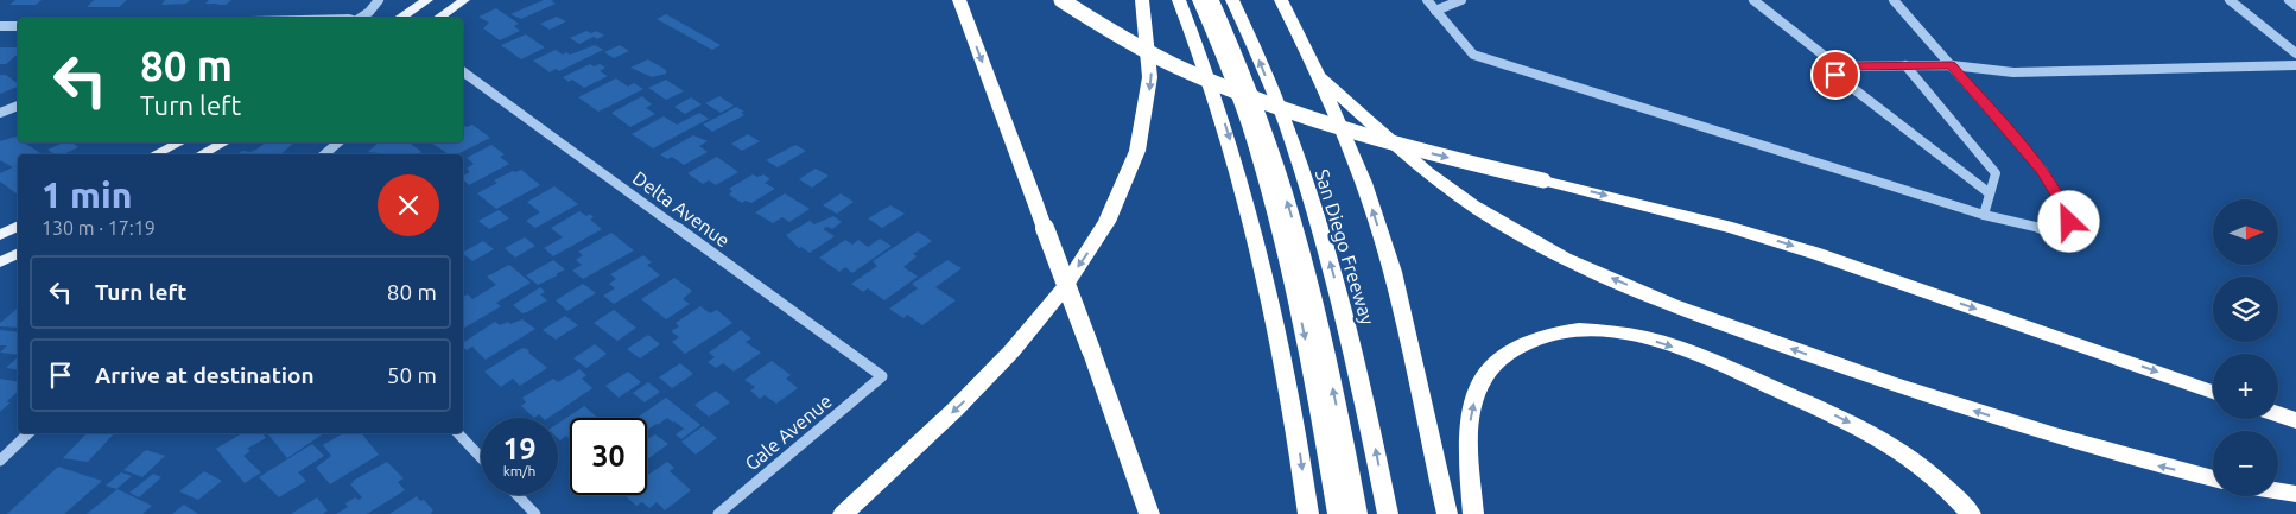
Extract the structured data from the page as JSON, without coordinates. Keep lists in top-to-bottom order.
{
  "streets": {
    "highway": ["San Diego Freeway"],
    "street": ["Delta Avenue", "Gale Avenue"]
  },
  "crossings": [
    ["Delta Avenue", "Gale Avenue"]
  ],
  "north": "right",
  "page": {
    "turn": ["80 m", "Turn left"],
    "heading": ["1 min", "130 m · 17:19"],
    "map_buttons": ["+", "−"],
    "list": [
      {
        "name": "Turn left",
        "value": "80 m"
      },
      {
        "name": "Arrive at destination",
        "value": "50 m"
      }
    ],
    "speed": "19 km/h",
    "limit": "30"
  }
}
